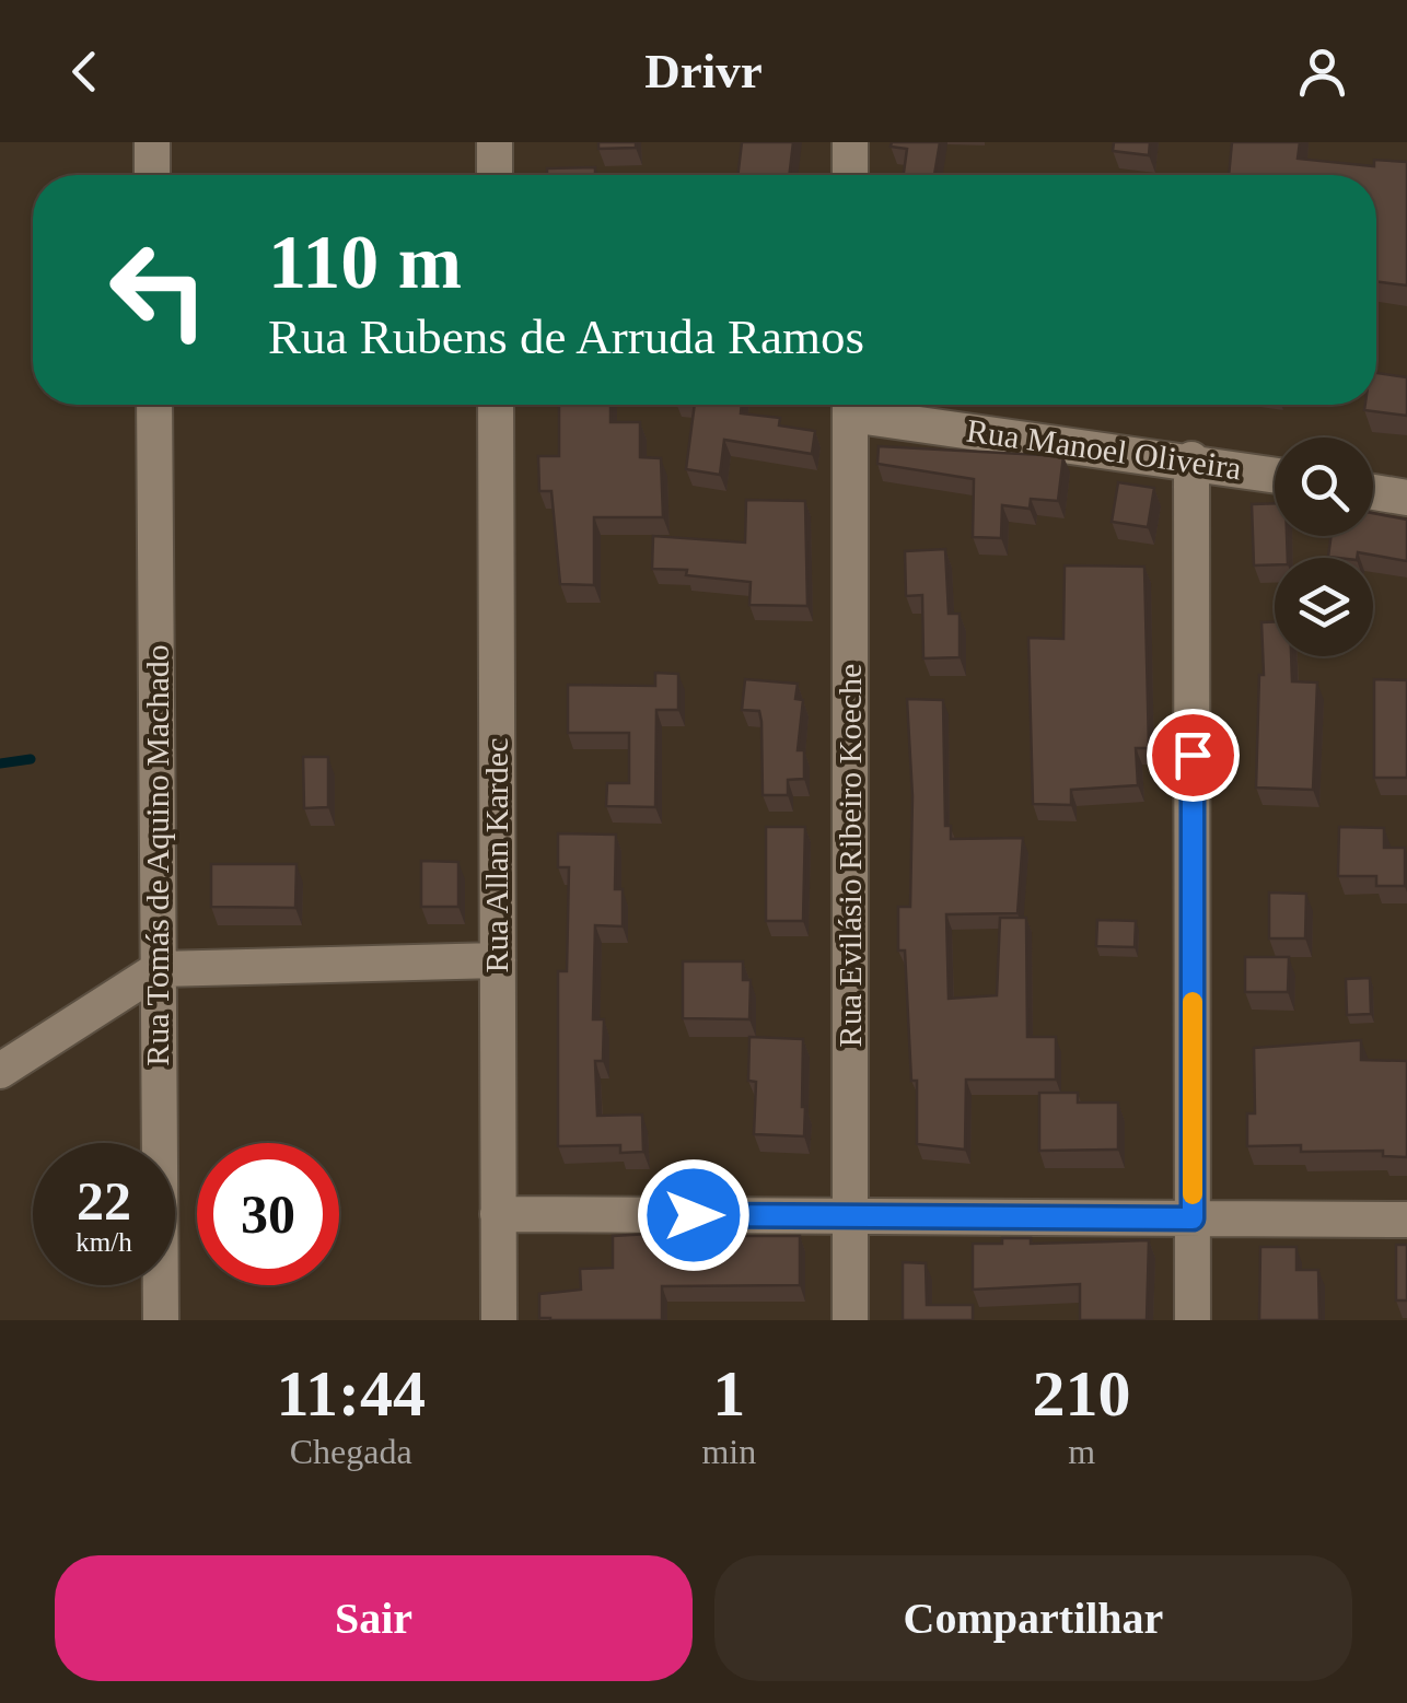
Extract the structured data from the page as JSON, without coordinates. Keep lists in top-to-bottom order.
{
  "streets": {
    "street": [
      "Rua Manoel Oliveira",
      "Rua Tomás de Aquino Machado",
      "Rua Allan Kardec",
      "Rua Evilásio Ribeiro Koeche"
    ]
  },
  "page": {
    "header": "Drivr",
    "turn": ["110 m", "Rua Rubens de Arruda Ramos"],
    "speed": "22 km/h",
    "limit": "30",
    "eta": [
      "11:44",
      "Chegada",
      "1",
      "min",
      "210",
      "m"
    ],
    "buttons": ["Sair", "Compartilhar"]
  }
}
